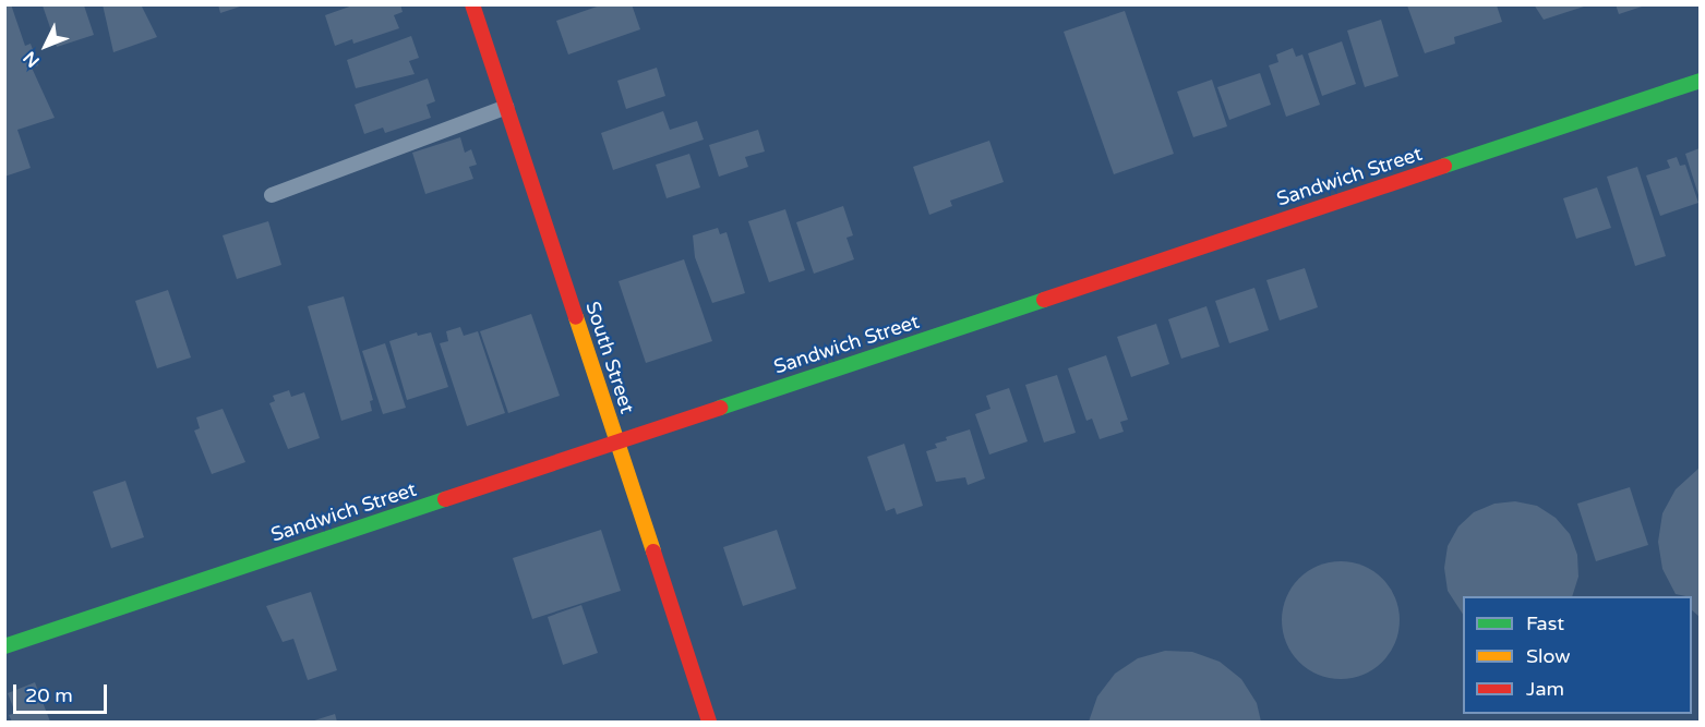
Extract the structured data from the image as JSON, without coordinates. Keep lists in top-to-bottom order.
{
  "streets": {
    "main road": ["Sandwich Street", "South Street"]
  },
  "crossings": [
    ["Sandwich Street", "South Street"]
  ],
  "legend": ["Fast", "Slow", "Jam"],
  "scale_bar": "20 m",
  "north": "bottom left"
}
